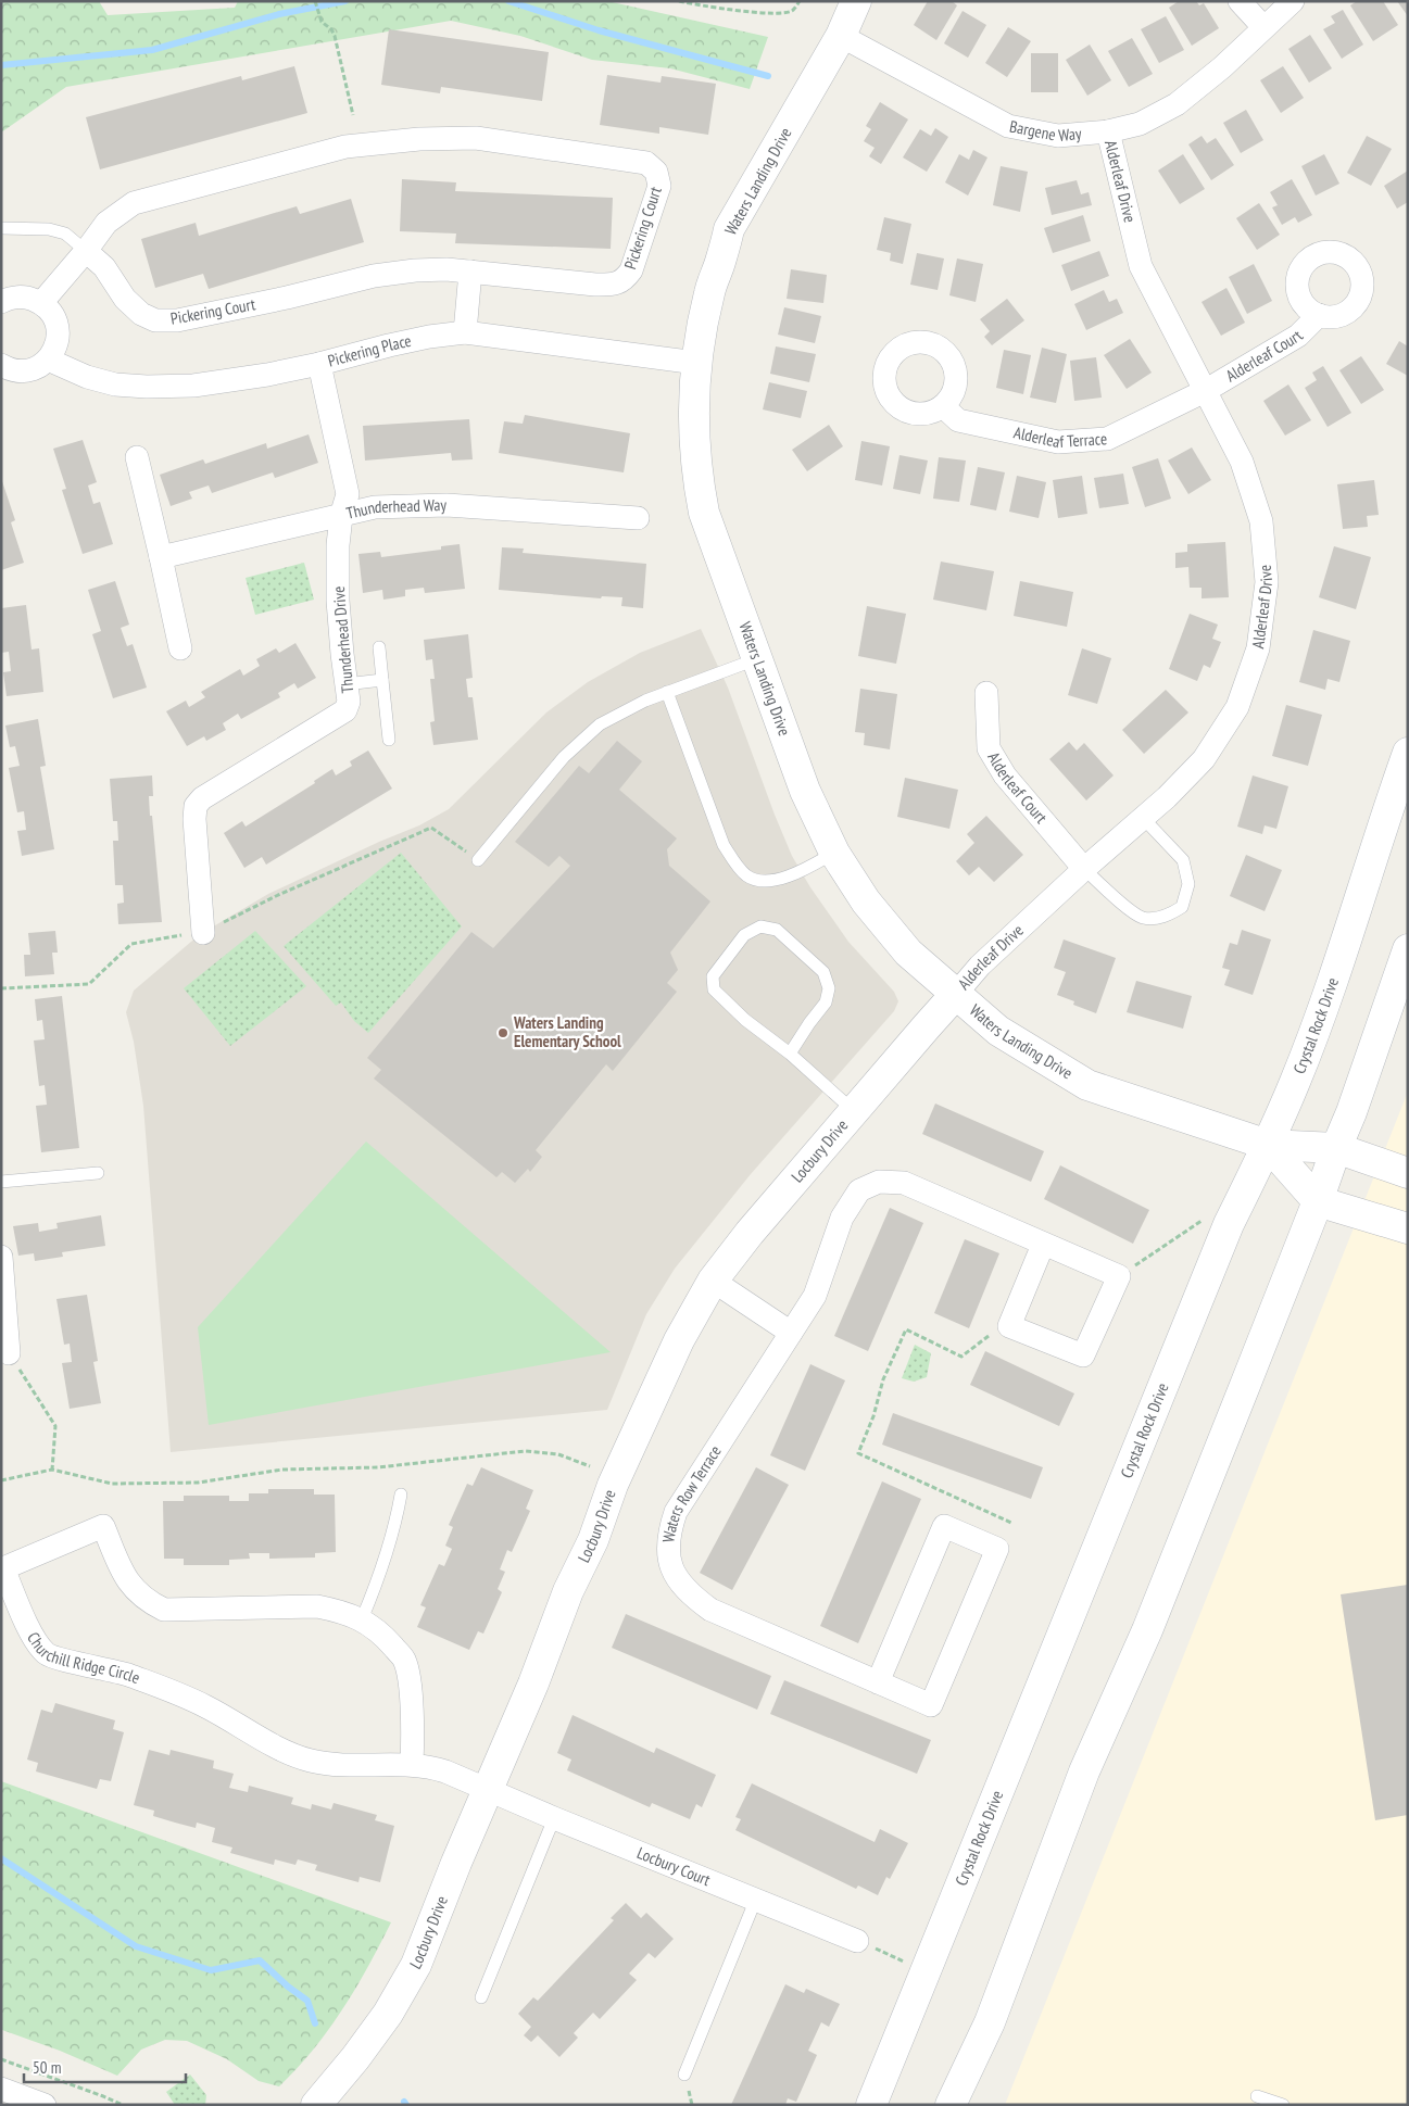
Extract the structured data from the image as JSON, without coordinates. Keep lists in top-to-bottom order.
{
  "streets": {
    "street": [
      "Bargene Way",
      "Waters Landing Drive",
      "Alderleaf Drive",
      "Pickering Court",
      "Pickering Place",
      "Alderleaf Court",
      "Alderleaf Terrace",
      "Thunderhead Way",
      "Thunderhead Drive",
      "Crystal Rock Drive",
      "Locbury Drive",
      "Waters Row Terrace",
      "Churchill Ridge Circle",
      "Locbury Court"
    ]
  },
  "crossings": [
    ["Bargene Way", "Waters Landing Drive"],
    ["Bargene Way", "Alderleaf Drive"],
    ["Waters Landing Drive", "Alderleaf Drive"],
    ["Waters Landing Drive", "Pickering Place"],
    ["Waters Landing Drive", "Crystal Rock Drive"],
    ["Waters Landing Drive", "Locbury Drive"],
    ["Alderleaf Drive", "Alderleaf Court"],
    ["Alderleaf Drive", "Alderleaf Terrace"],
    ["Alderleaf Drive", "Locbury Drive"],
    ["Pickering Place", "Thunderhead Drive"],
    ["Alderleaf Court", "Alderleaf Terrace"],
    ["Thunderhead Way", "Thunderhead Drive"],
    ["Locbury Drive", "Churchill Ridge Circle"],
    ["Locbury Drive", "Locbury Court"],
    ["Churchill Ridge Circle", "Locbury Court"]
  ],
  "places": ["Waters Landing Elementary School"],
  "scale_bar": "50 m"
}
